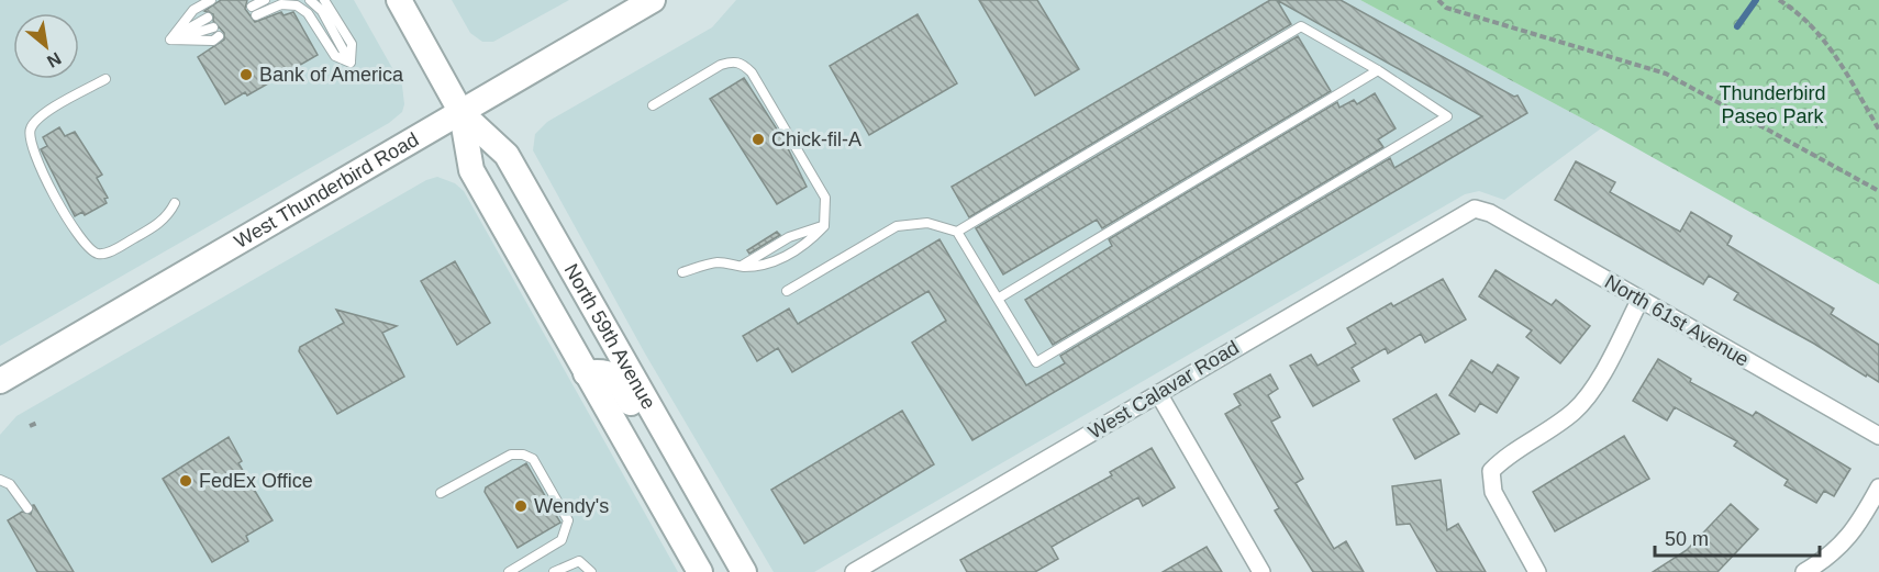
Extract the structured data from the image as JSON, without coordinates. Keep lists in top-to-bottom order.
{
  "streets": {
    "main road": ["West Thunderbird Road", "North 59th Avenue"],
    "street": ["North 61st Avenue", "West Calavar Road"]
  },
  "crossings": [
    ["West Thunderbird Road", "North 59th Avenue"],
    ["North 61st Avenue", "West Calavar Road"]
  ],
  "parks": ["Thunderbird Paseo Park"],
  "places": [
    "Bank of America",
    "Chick-fil-A",
    "FedEx Office",
    "Wendy's"
  ],
  "scale_bar": "50 m",
  "north": "bottom right"
}
